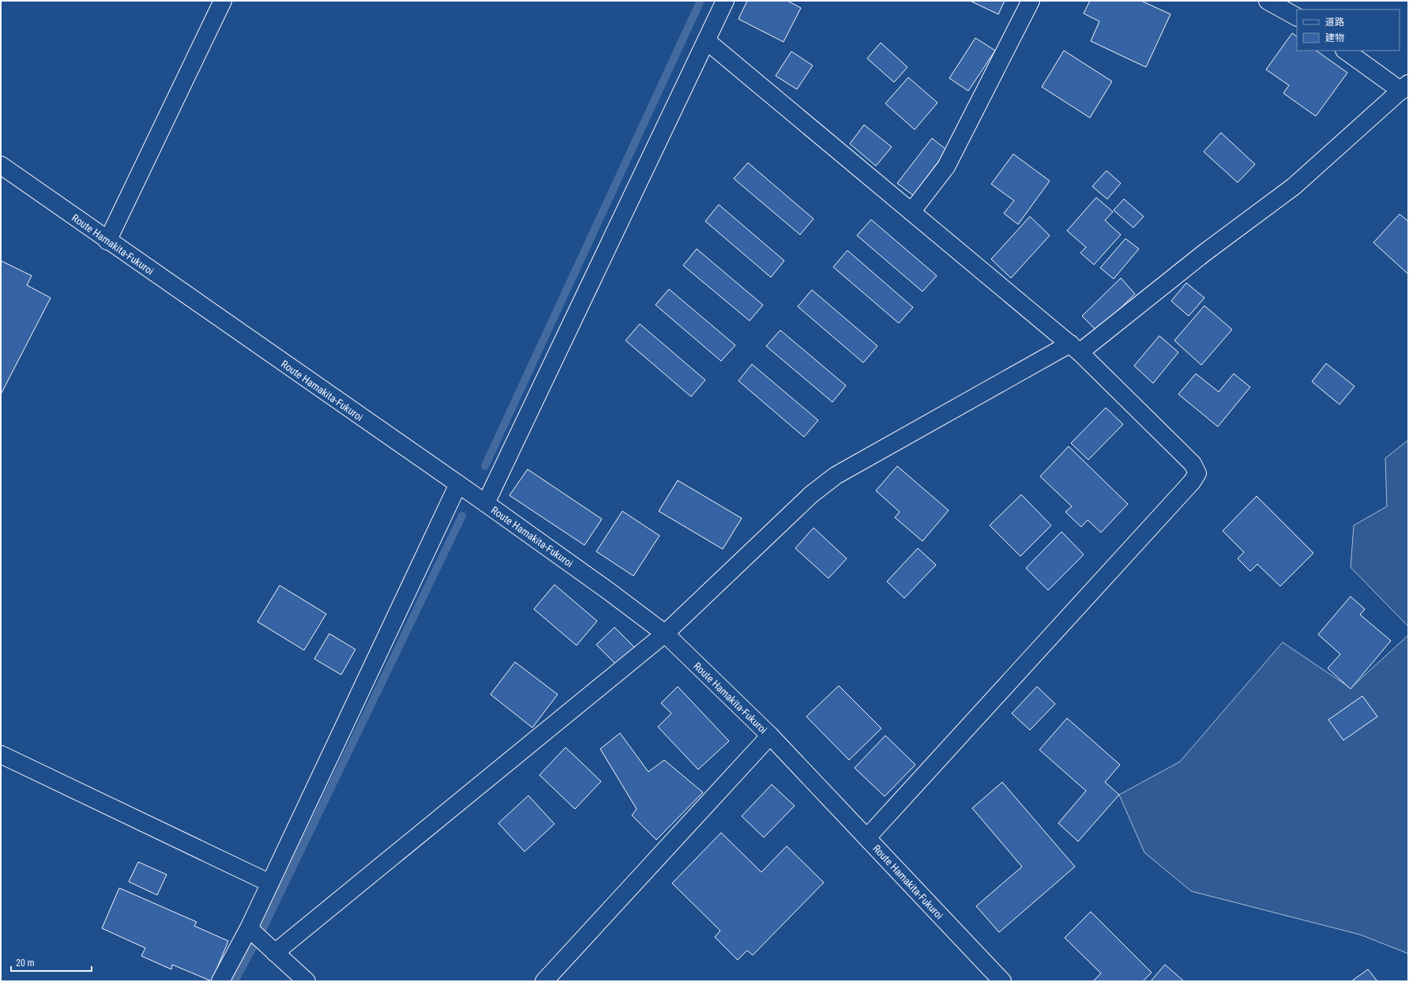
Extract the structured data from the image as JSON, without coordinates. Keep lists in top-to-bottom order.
{
  "streets": {
    "street": ["Route Hamakita-Fukuroi"]
  },
  "legend": ["道路", "建物"],
  "scale_bar": "20 m"
}
